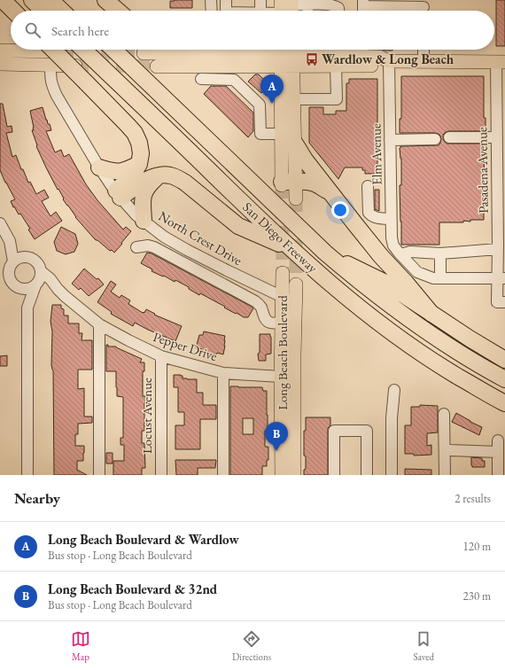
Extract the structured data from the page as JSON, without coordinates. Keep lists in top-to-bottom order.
{
  "streets": {
    "highway": ["San Diego Freeway"],
    "main road": ["Long Beach Boulevard"],
    "street": [
      "Elm Avenue",
      "Pasadena Avenue",
      "North Crest Drive",
      "Pepper Drive",
      "Locust Avenue"
    ]
  },
  "crossings": [
    ["North Crest Drive", "Long Beach Boulevard"],
    ["Pepper Drive", "Long Beach Boulevard"],
    ["Pepper Drive", "Locust Avenue"]
  ],
  "places": {
    "bus stop": ["Wardlow & Long Beach"]
  },
  "page": {
    "search": "Search here",
    "pins": ["A", "B"],
    "heading": ["Nearby", "2 results"],
    "list": [
      {
        "mark": "A",
        "name": "Long Beach Boulevard & Wardlow",
        "note": "Bus stop · Long Beach Boulevard",
        "value": "120 m"
      },
      {
        "mark": "B",
        "name": "Long Beach Boulevard & 32nd",
        "note": "Bus stop · Long Beach Boulevard",
        "value": "230 m"
      }
    ],
    "nav": ["Map", "Directions", "Saved"]
  }
}
